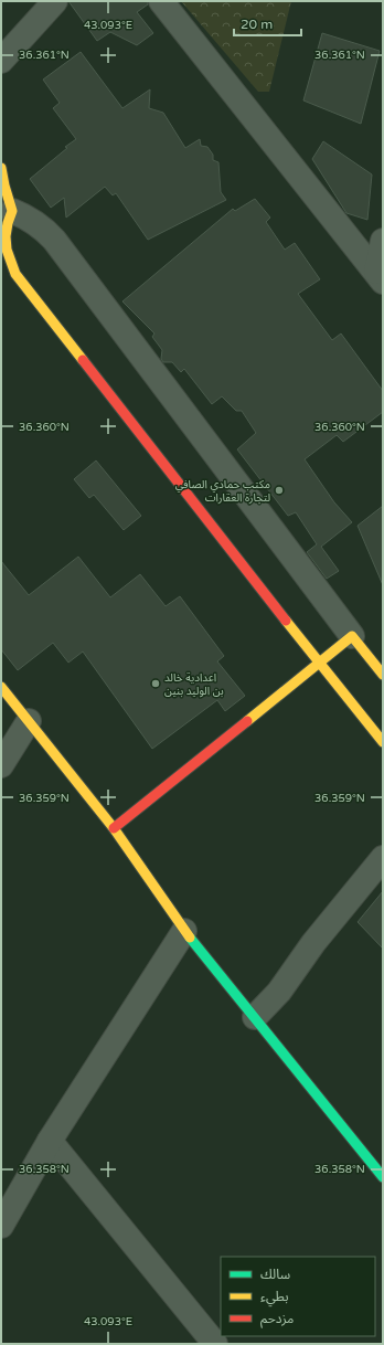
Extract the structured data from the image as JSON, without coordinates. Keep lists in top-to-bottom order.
{
  "places": ["مكتب حمادي الصافي لتجارة العقارات", "اعدادية خالد بن الوليد بنين"],
  "legend": ["سالك", "بطيء", "مزدحم"],
  "scale_bar": "20 m",
  "coordinates": [
    "43.093°E",
    "36.361°N",
    "36.360°N",
    "36.359°N",
    "36.358°N"
  ]
}
